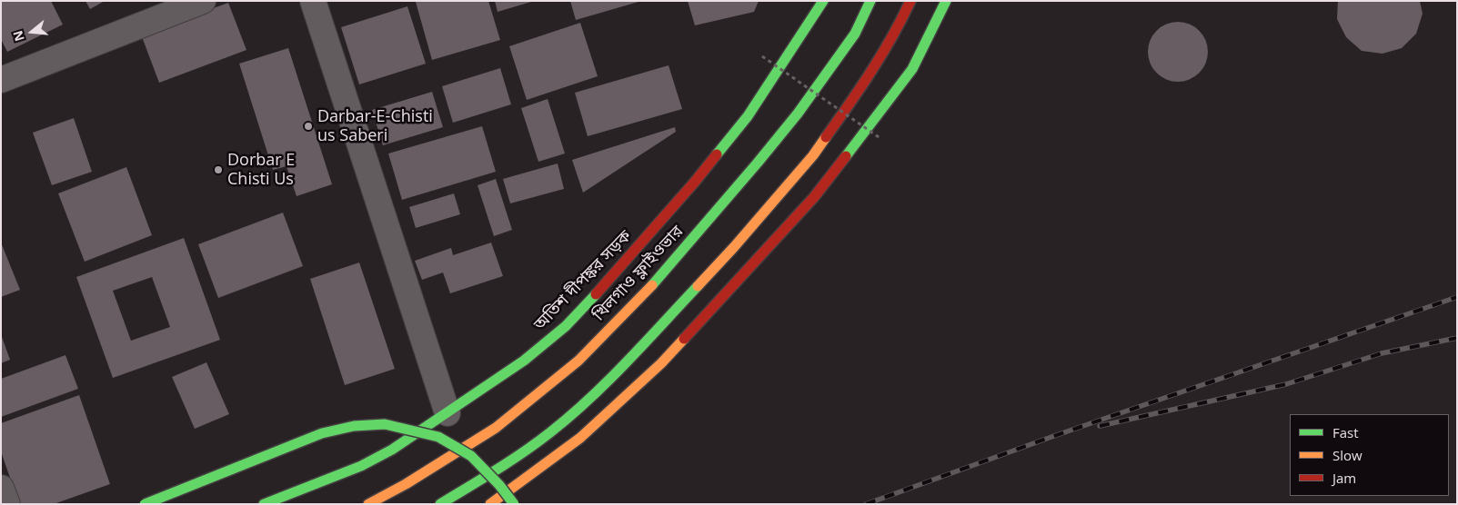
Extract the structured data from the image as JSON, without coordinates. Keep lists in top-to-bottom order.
{
  "streets": {
    "main road": ["খিলগাও ফ্লাইওভার", "অতিশ দীপঙ্কর সড়ক"]
  },
  "places": ["Darbar-E-Chisti us Saberi", "Dorbar E Chisti Us"],
  "legend": ["Fast", "Slow", "Jam"],
  "north": "left"
}
